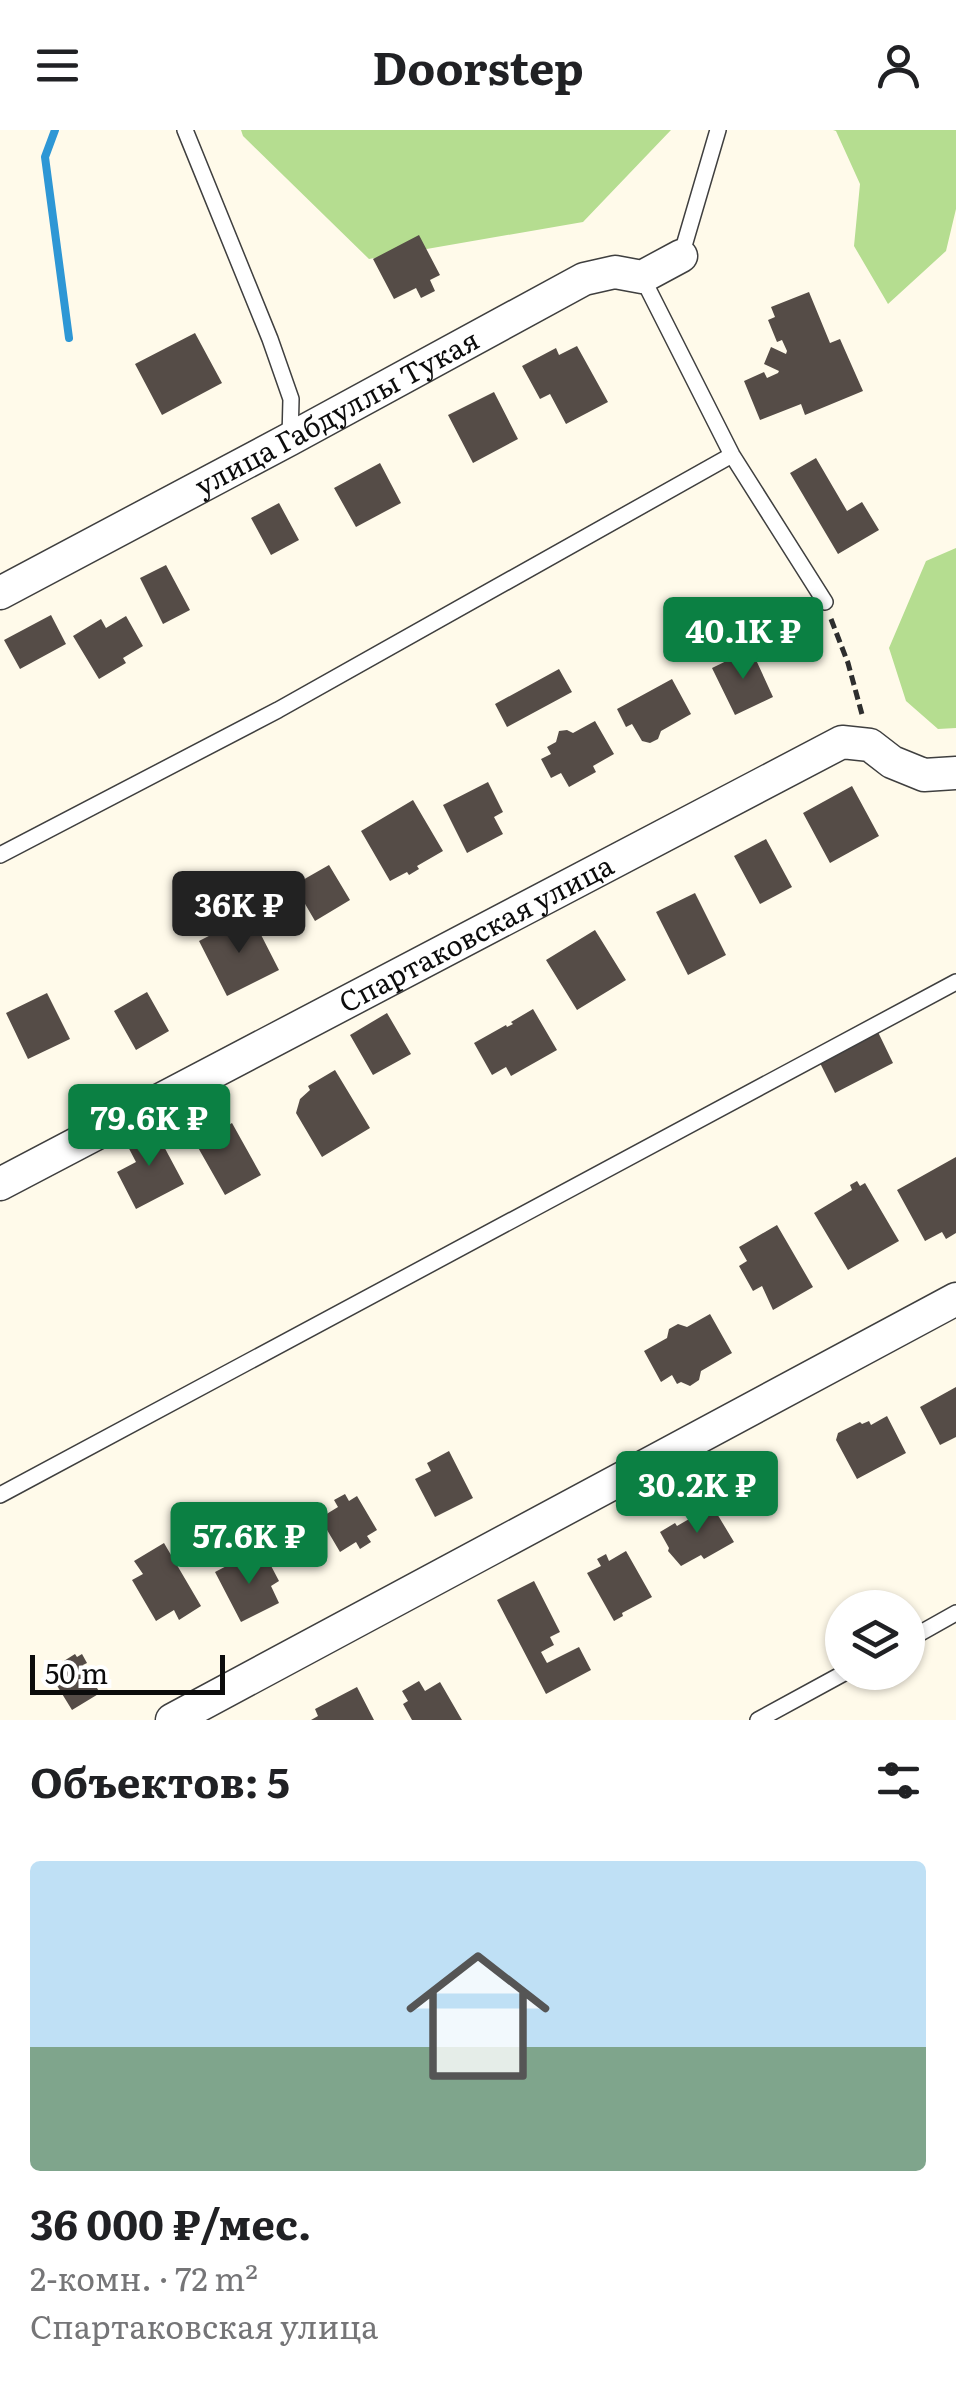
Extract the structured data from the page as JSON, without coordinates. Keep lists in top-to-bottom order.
{
  "streets": {
    "street": ["улица Габдуллы Тукая", "Спартаковская улица"]
  },
  "scale_bar": "50 m",
  "page": {
    "header": "Doorstep",
    "price": [
      "40.1K ₽",
      "36K ₽",
      "79.6K ₽",
      "30.2K ₽",
      "57.6K ₽"
    ],
    "scale": "50 m",
    "heading": "Объектов: 5",
    "list": [
      {
        "name": "36 000 ₽/мес.",
        "note": "2-комн. · 72 m² · Спартаковская улица"
      }
    ]
  }
}
